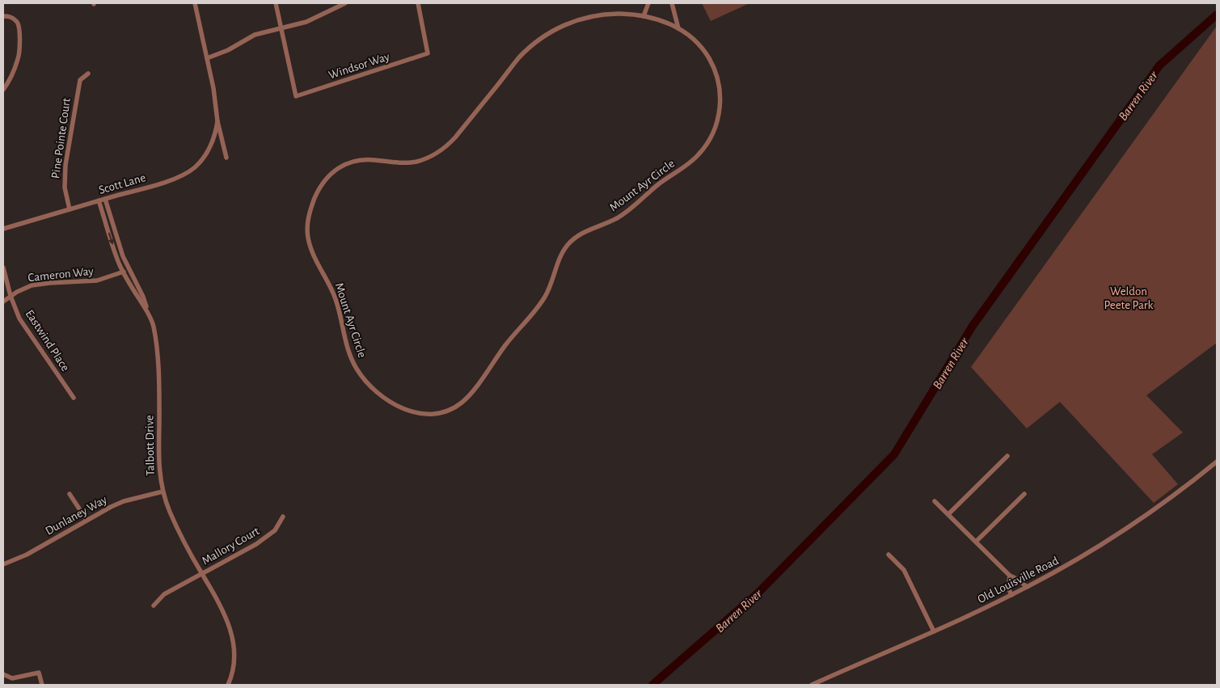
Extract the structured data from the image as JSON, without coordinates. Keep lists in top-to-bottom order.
{
  "streets": {
    "street": [
      "Windsor Way",
      "Pine Pointe Court",
      "Scott Lane",
      "Mount Ayr Circle",
      "Cameron Way",
      "Eastwind Place",
      "Talbott Drive",
      "Dunlaney Way",
      "Mallory Court",
      "Old Louisville Road"
    ]
  },
  "crossings": [
    ["Pine Pointe Court", "Scott Lane"],
    ["Scott Lane", "Talbott Drive"],
    ["Cameron Way", "Eastwind Place"],
    ["Cameron Way", "Talbott Drive"],
    ["Talbott Drive", "Dunlaney Way"],
    ["Talbott Drive", "Mallory Court"]
  ],
  "water": ["Barren River"],
  "parks": ["Weldon Peete Park"]
}
